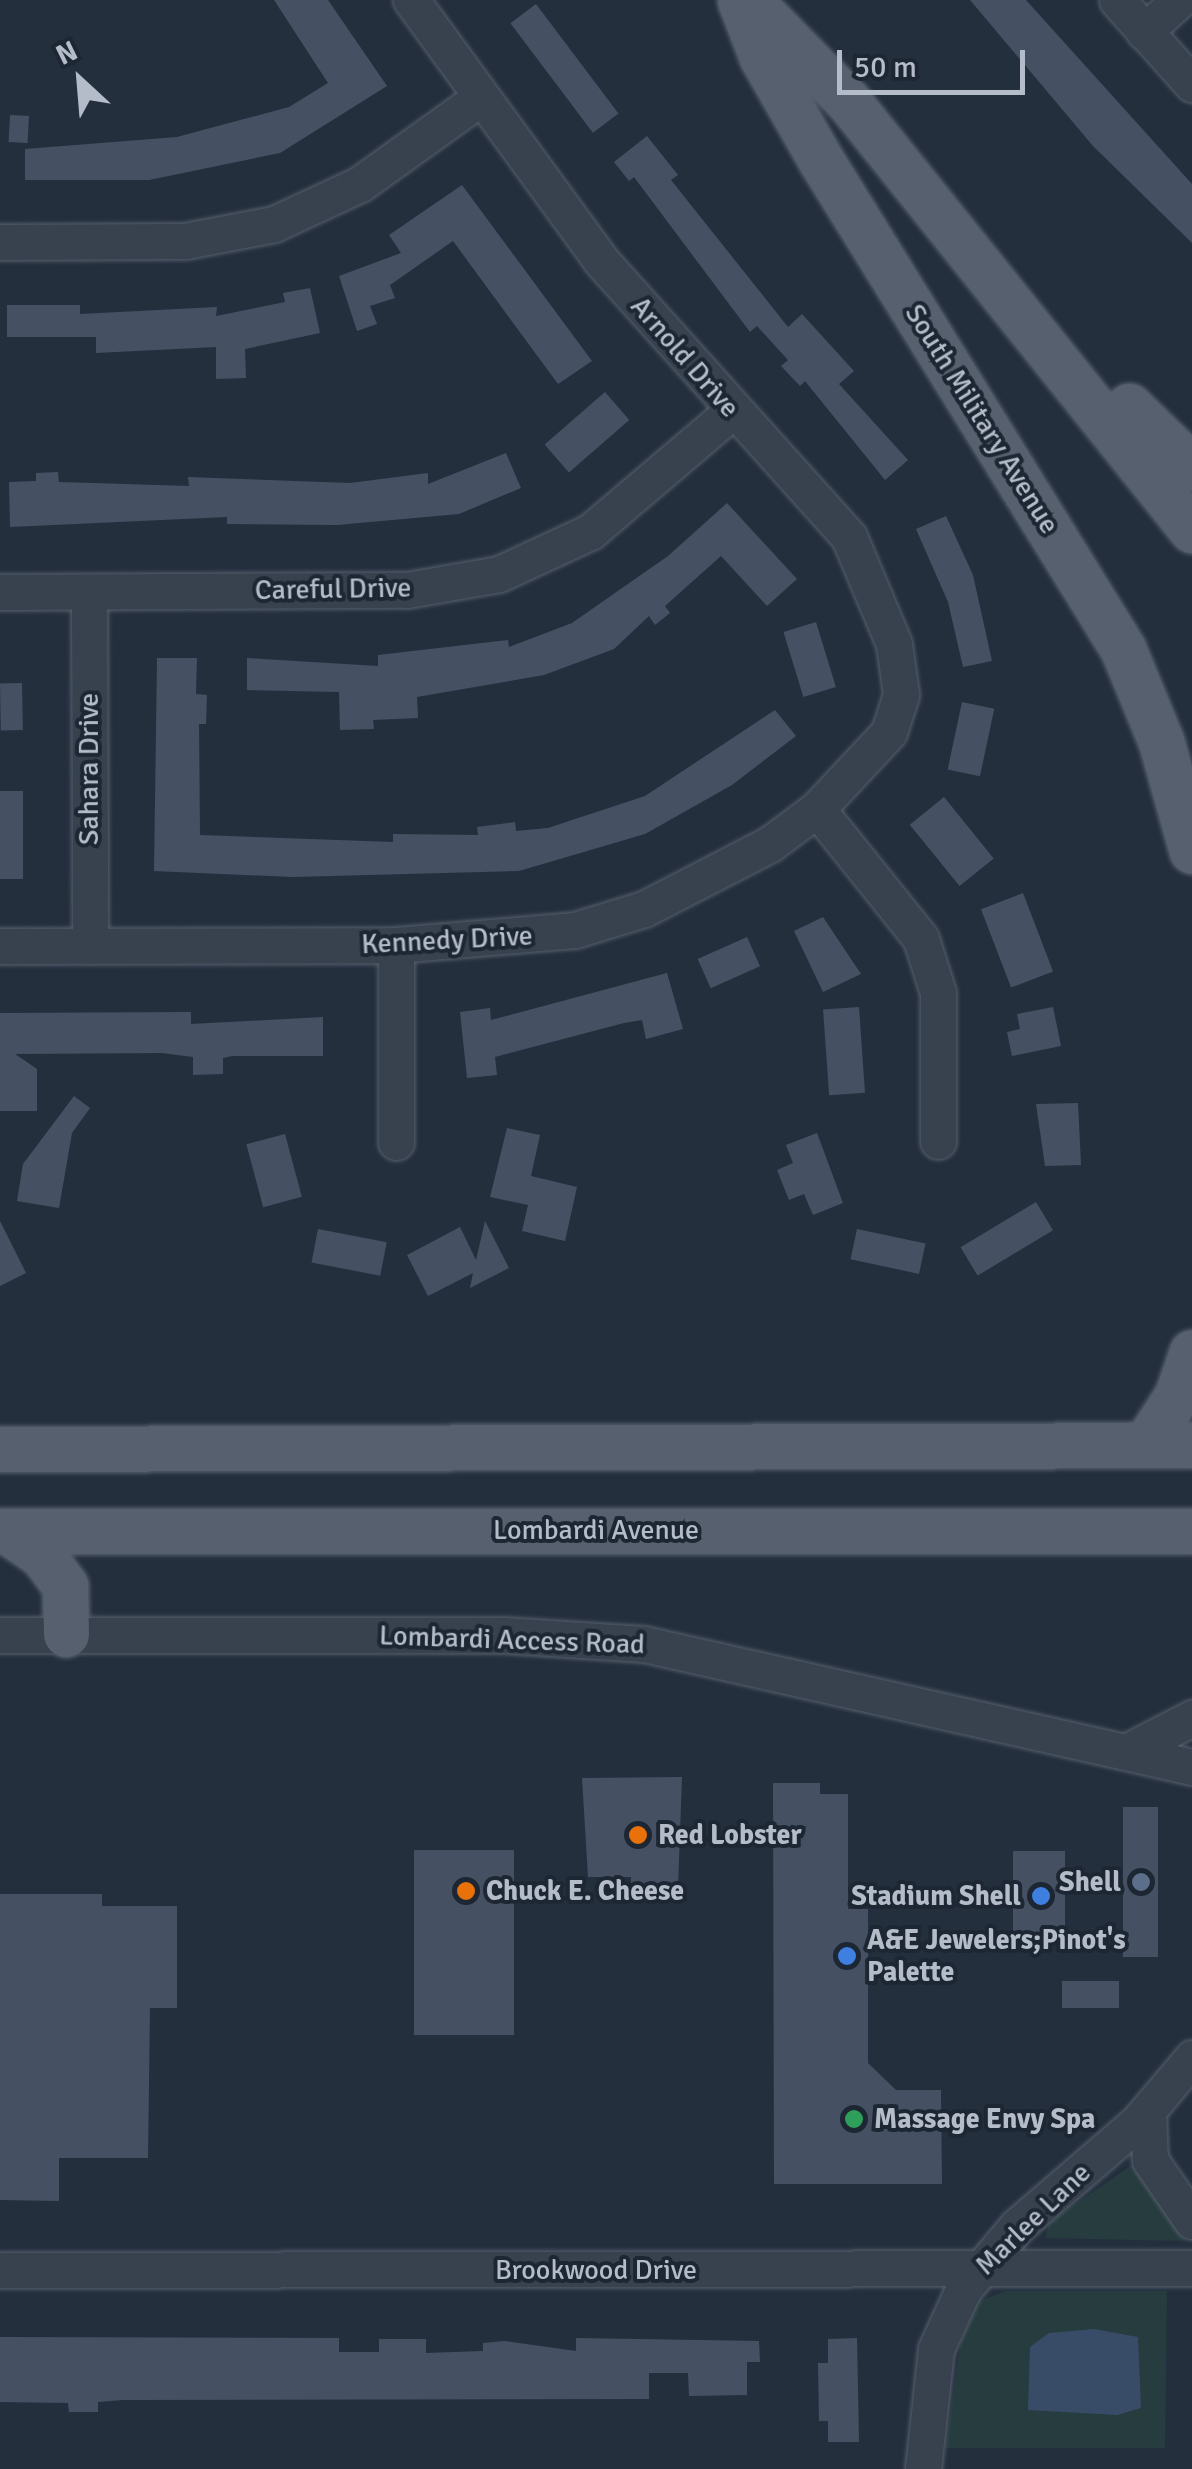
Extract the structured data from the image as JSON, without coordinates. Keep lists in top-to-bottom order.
{
  "streets": {
    "main road": ["South Military Avenue", "Lombardi Avenue"],
    "street": [
      "Arnold Drive",
      "Careful Drive",
      "Sahara Drive",
      "Kennedy Drive",
      "Lombardi Access Road",
      "Marlee Lane",
      "Brookwood Drive"
    ]
  },
  "crossings": [
    ["Arnold Drive", "Careful Drive"],
    ["Arnold Drive", "Kennedy Drive"],
    ["Careful Drive", "Sahara Drive"],
    ["Sahara Drive", "Kennedy Drive"],
    ["Marlee Lane", "Brookwood Drive"]
  ],
  "places": [
    "Red Lobster",
    "Shell",
    "Chuck E. Cheese",
    "Stadium Shell",
    "A&E Jewelers;Pinot's Palette",
    "Massage Envy Spa"
  ],
  "scale_bar": "50 m",
  "north": "top left"
}
